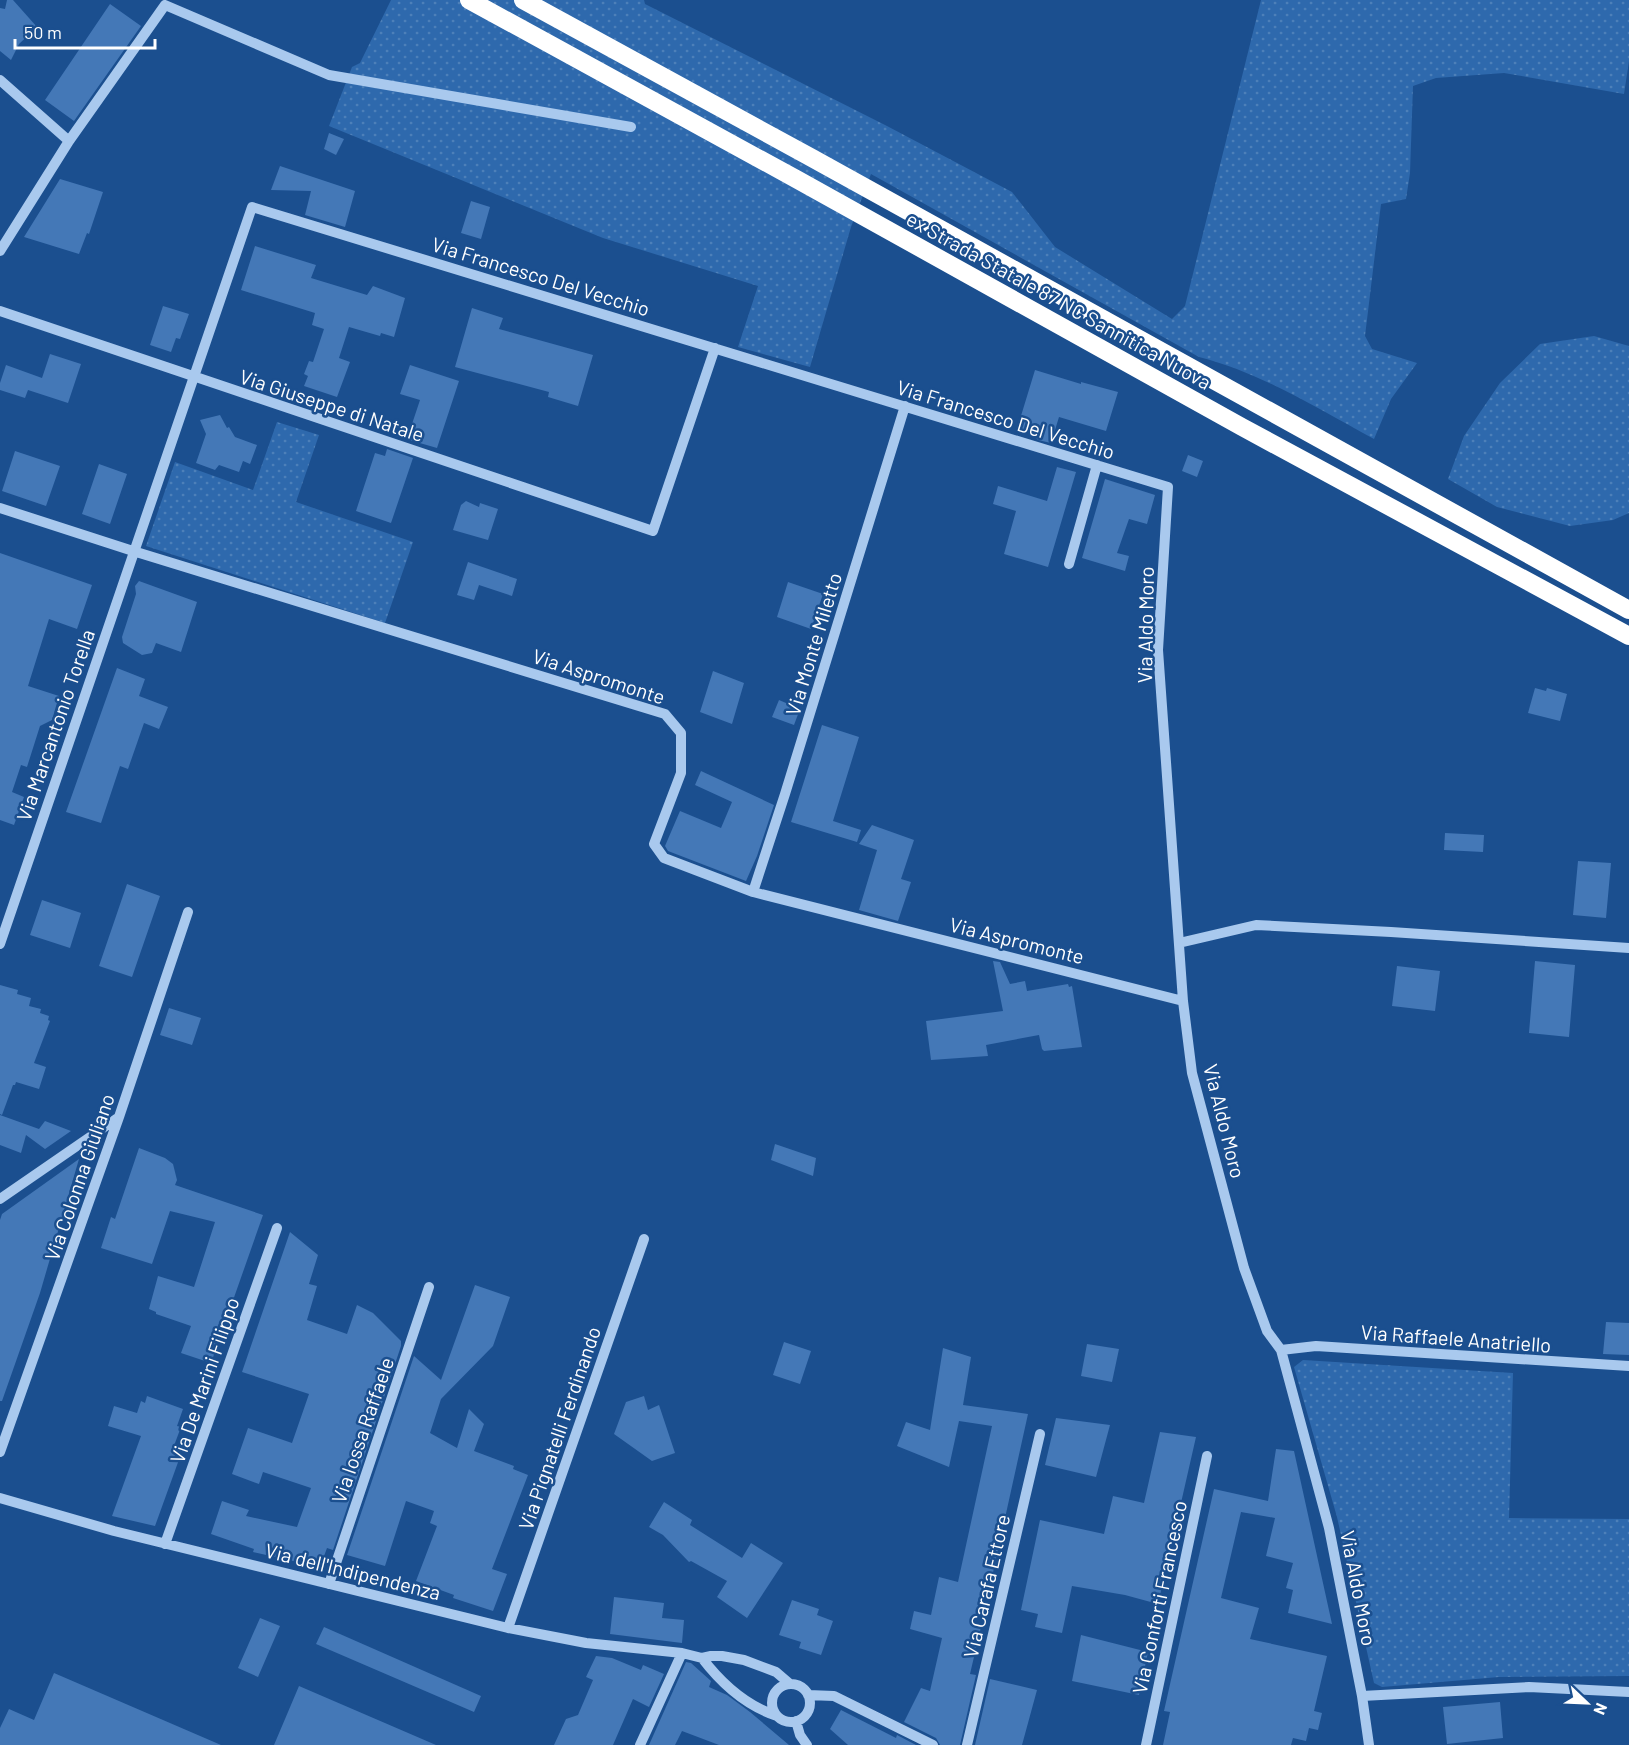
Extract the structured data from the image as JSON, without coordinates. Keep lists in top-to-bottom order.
{
  "streets": {
    "highway": ["ex Strada Statale 87 NC Sannitica Nuova"],
    "street": [
      "Via Francesco Del Vecchio",
      "Via Giuseppe di Natale",
      "Via Aldo Moro",
      "Via Monte Miletto",
      "Via Aspromonte",
      "Via Marcantonio Torella",
      "Via Colonna Giuliano",
      "Via Raffaele Anatriello",
      "Via De Marini Filippo",
      "Via Pignatelli Ferdinando",
      "Via Iossa Raffaele",
      "Via dell'Indipendenza",
      "Via Carafa Ettore",
      "Via Conforti Francesco"
    ]
  },
  "crossings": [
    ["Via Francesco Del Vecchio", "Via Giuseppe di Natale"],
    ["Via Francesco Del Vecchio", "Via Aldo Moro"],
    ["Via Francesco Del Vecchio", "Via Monte Miletto"],
    ["Via Francesco Del Vecchio", "Via Aspromonte"],
    ["Via Francesco Del Vecchio", "Via Marcantonio Torella"],
    ["Via Aldo Moro", "Via Aspromonte"],
    ["Via Aldo Moro", "Via Raffaele Anatriello"],
    ["Via Monte Miletto", "Via Aspromonte"],
    ["Via Aspromonte", "Via Marcantonio Torella"],
    ["Via De Marini Filippo", "Via dell'Indipendenza"],
    ["Via Pignatelli Ferdinando", "Via dell'Indipendenza"],
    ["Via Iossa Raffaele", "Via dell'Indipendenza"]
  ],
  "scale_bar": "50 m",
  "north": "bottom right"
}
